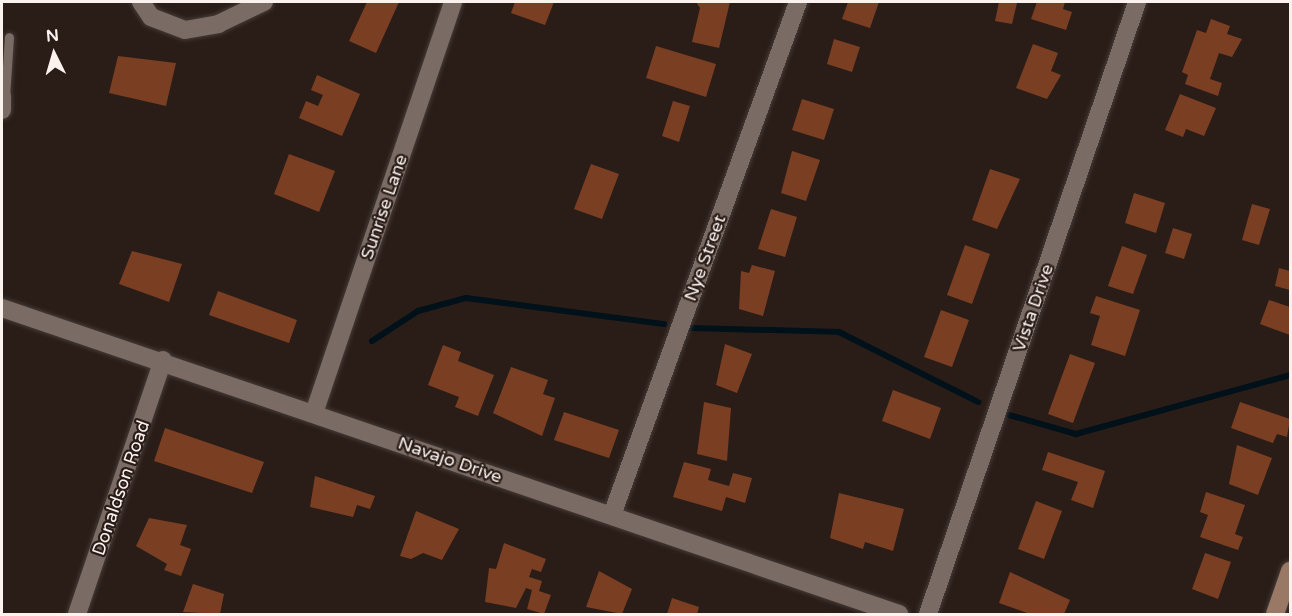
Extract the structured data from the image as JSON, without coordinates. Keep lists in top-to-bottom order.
{
  "streets": {
    "street": [
      "Sunrise Lane",
      "Nye Street",
      "Vista Drive",
      "Navajo Drive",
      "Donaldson Road"
    ]
  },
  "crossings": [
    ["Sunrise Lane", "Navajo Drive"],
    ["Nye Street", "Navajo Drive"],
    ["Navajo Drive", "Donaldson Road"]
  ],
  "north": "top"
}
